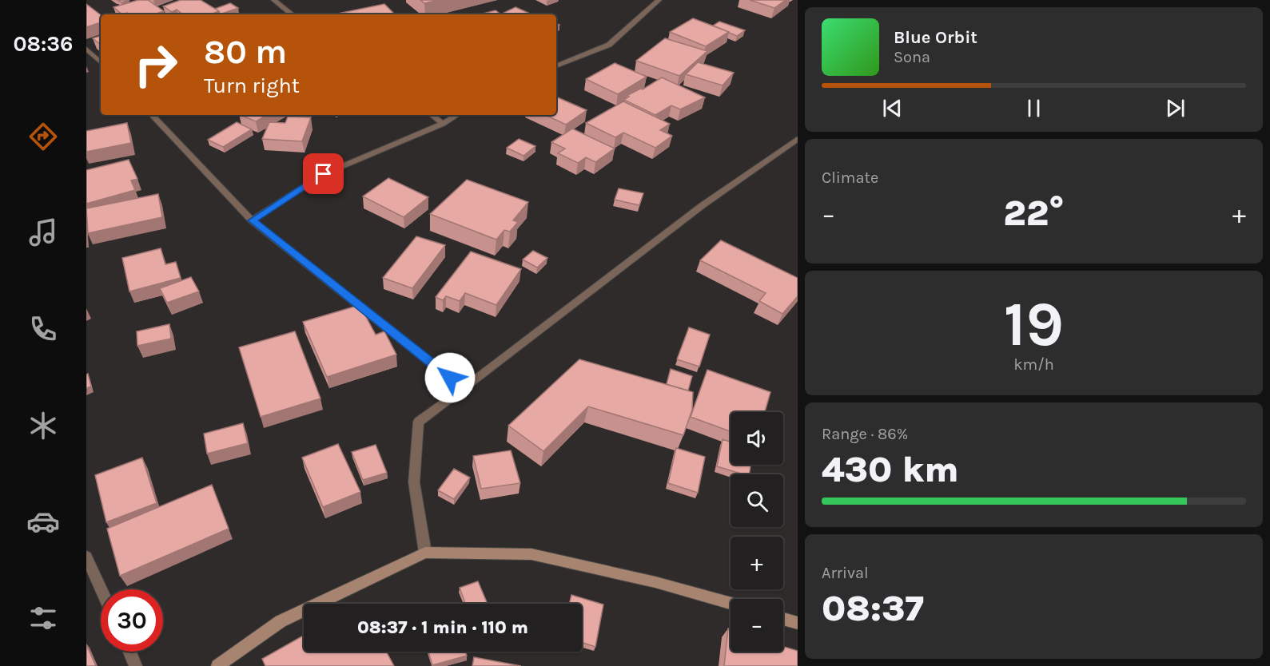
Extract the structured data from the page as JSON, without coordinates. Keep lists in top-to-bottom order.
{
  "page": {
    "tabs": "08:36",
    "turn": ["80 m", "Turn right"],
    "song": ["Blue Orbit", "Sona"],
    "tile": [
      "Climate",
      ["19", "km/h"],
      ["Range · 86%", "430 km"],
      ["Arrival", "08:37"]
    ],
    "heat": ["−", "22°", "+"],
    "map_buttons": ["+", "−"],
    "limit": "30",
    "trip": "08:37 · 1 min · 110 m"
  }
}
